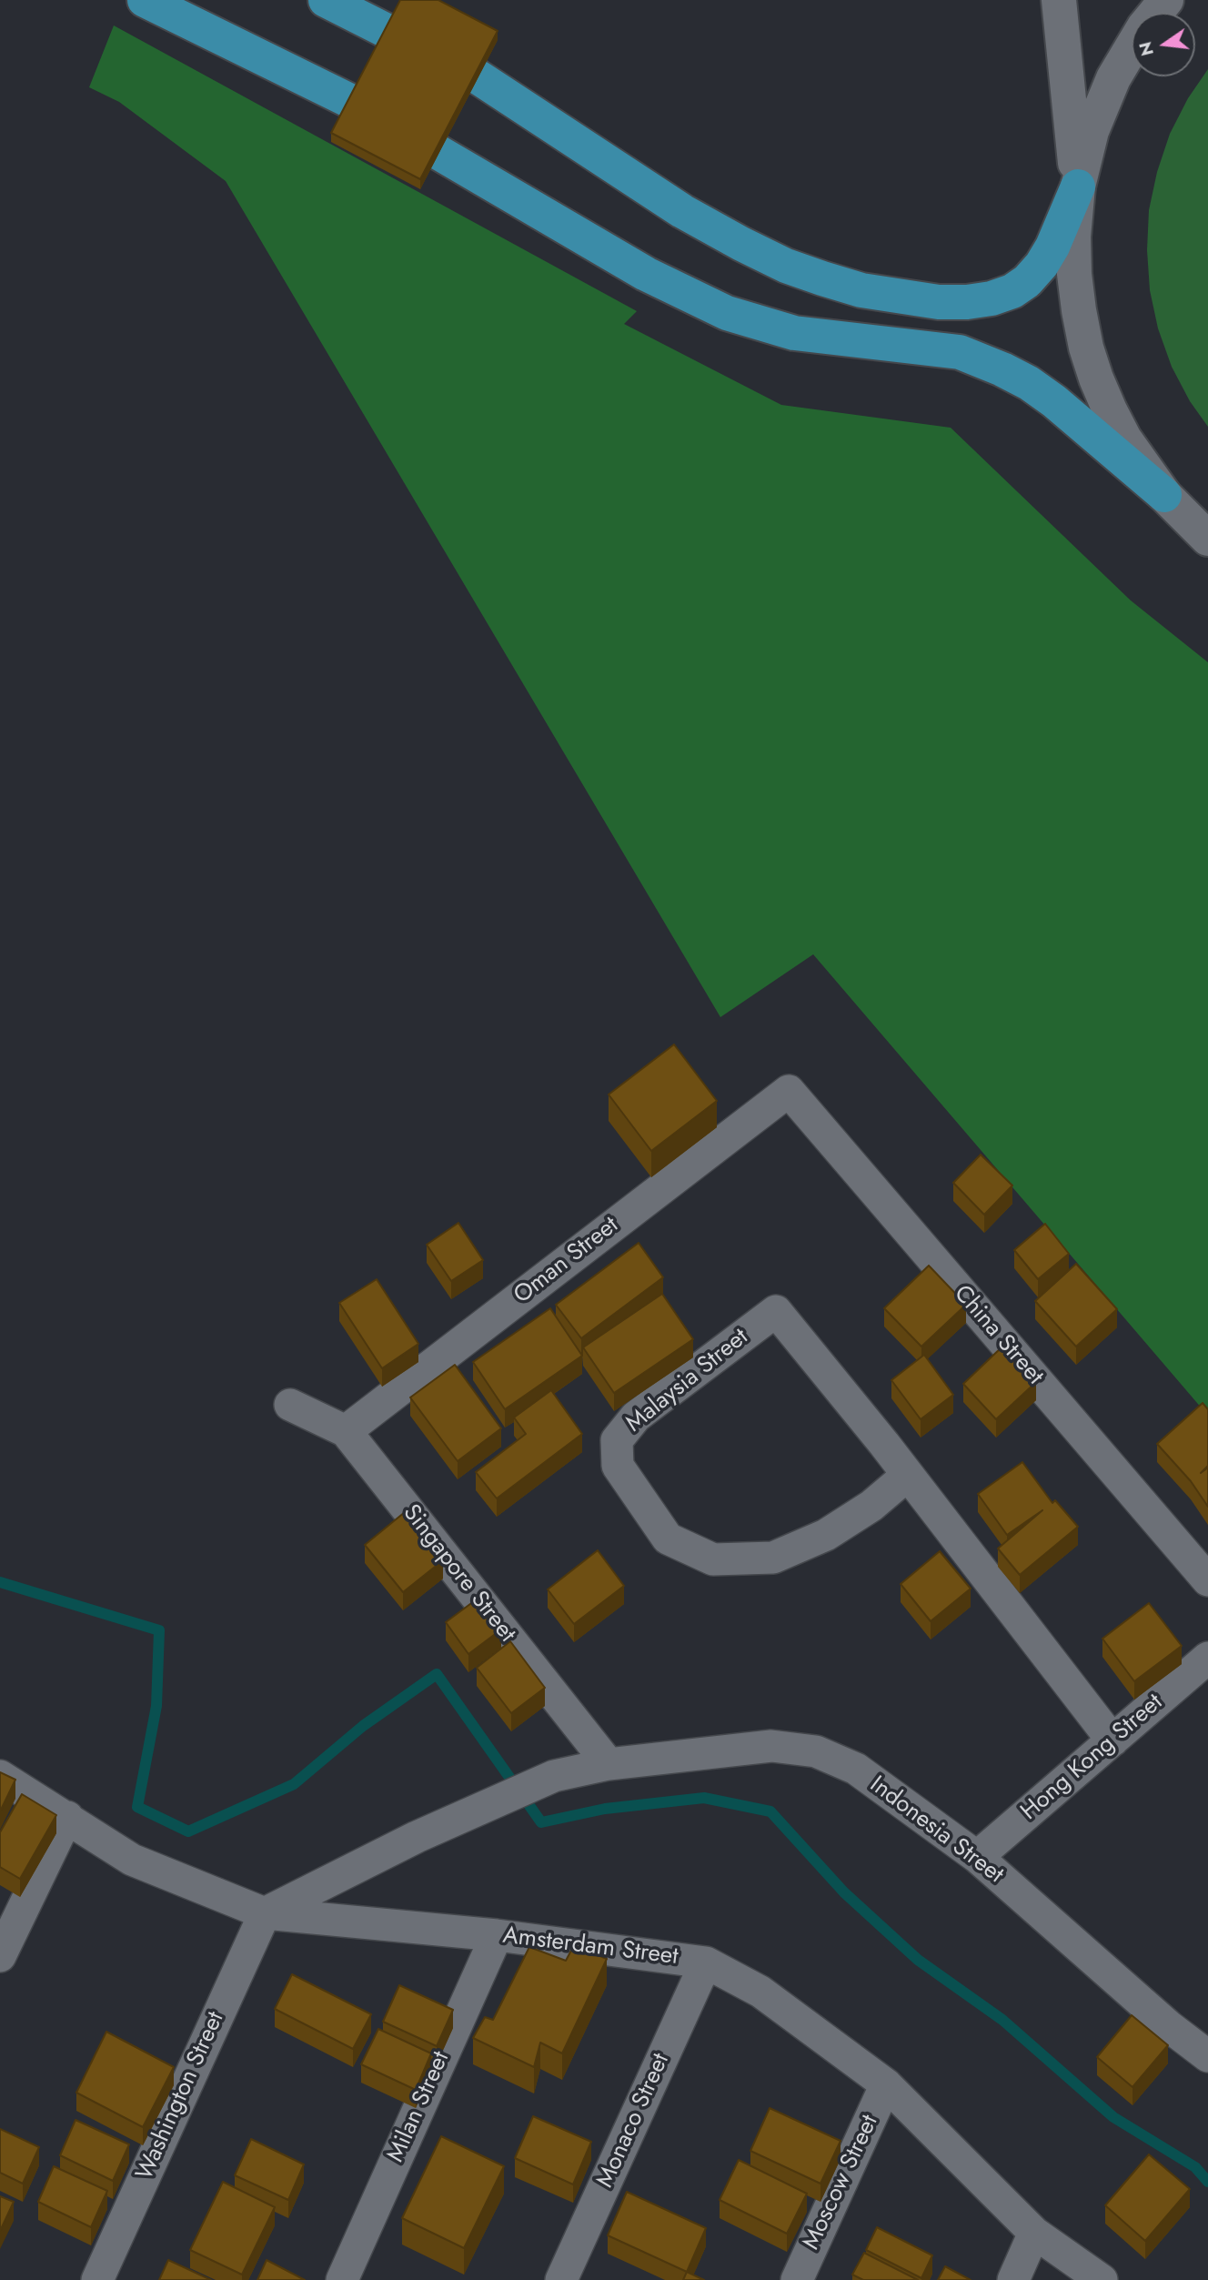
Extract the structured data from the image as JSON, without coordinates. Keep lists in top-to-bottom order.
{
  "streets": {
    "street": [
      "Oman Street",
      "China Street",
      "Malaysia Street",
      "Singapore Street",
      "Hong Kong Street",
      "Indonesia Street",
      "Amsterdam Street",
      "Washington Street",
      "Milan Street",
      "Monaco Street",
      "Moscow Street"
    ]
  },
  "crossings": [
    ["Oman Street", "China Street"],
    ["Oman Street", "Singapore Street"],
    ["Malaysia Street", "Hong Kong Street"],
    ["Singapore Street", "Indonesia Street"],
    ["Hong Kong Street", "Indonesia Street"],
    ["Indonesia Street", "Amsterdam Street"],
    ["Indonesia Street", "Washington Street"],
    ["Amsterdam Street", "Washington Street"],
    ["Amsterdam Street", "Milan Street"],
    ["Amsterdam Street", "Monaco Street"],
    ["Amsterdam Street", "Moscow Street"]
  ],
  "north": "left"
}
